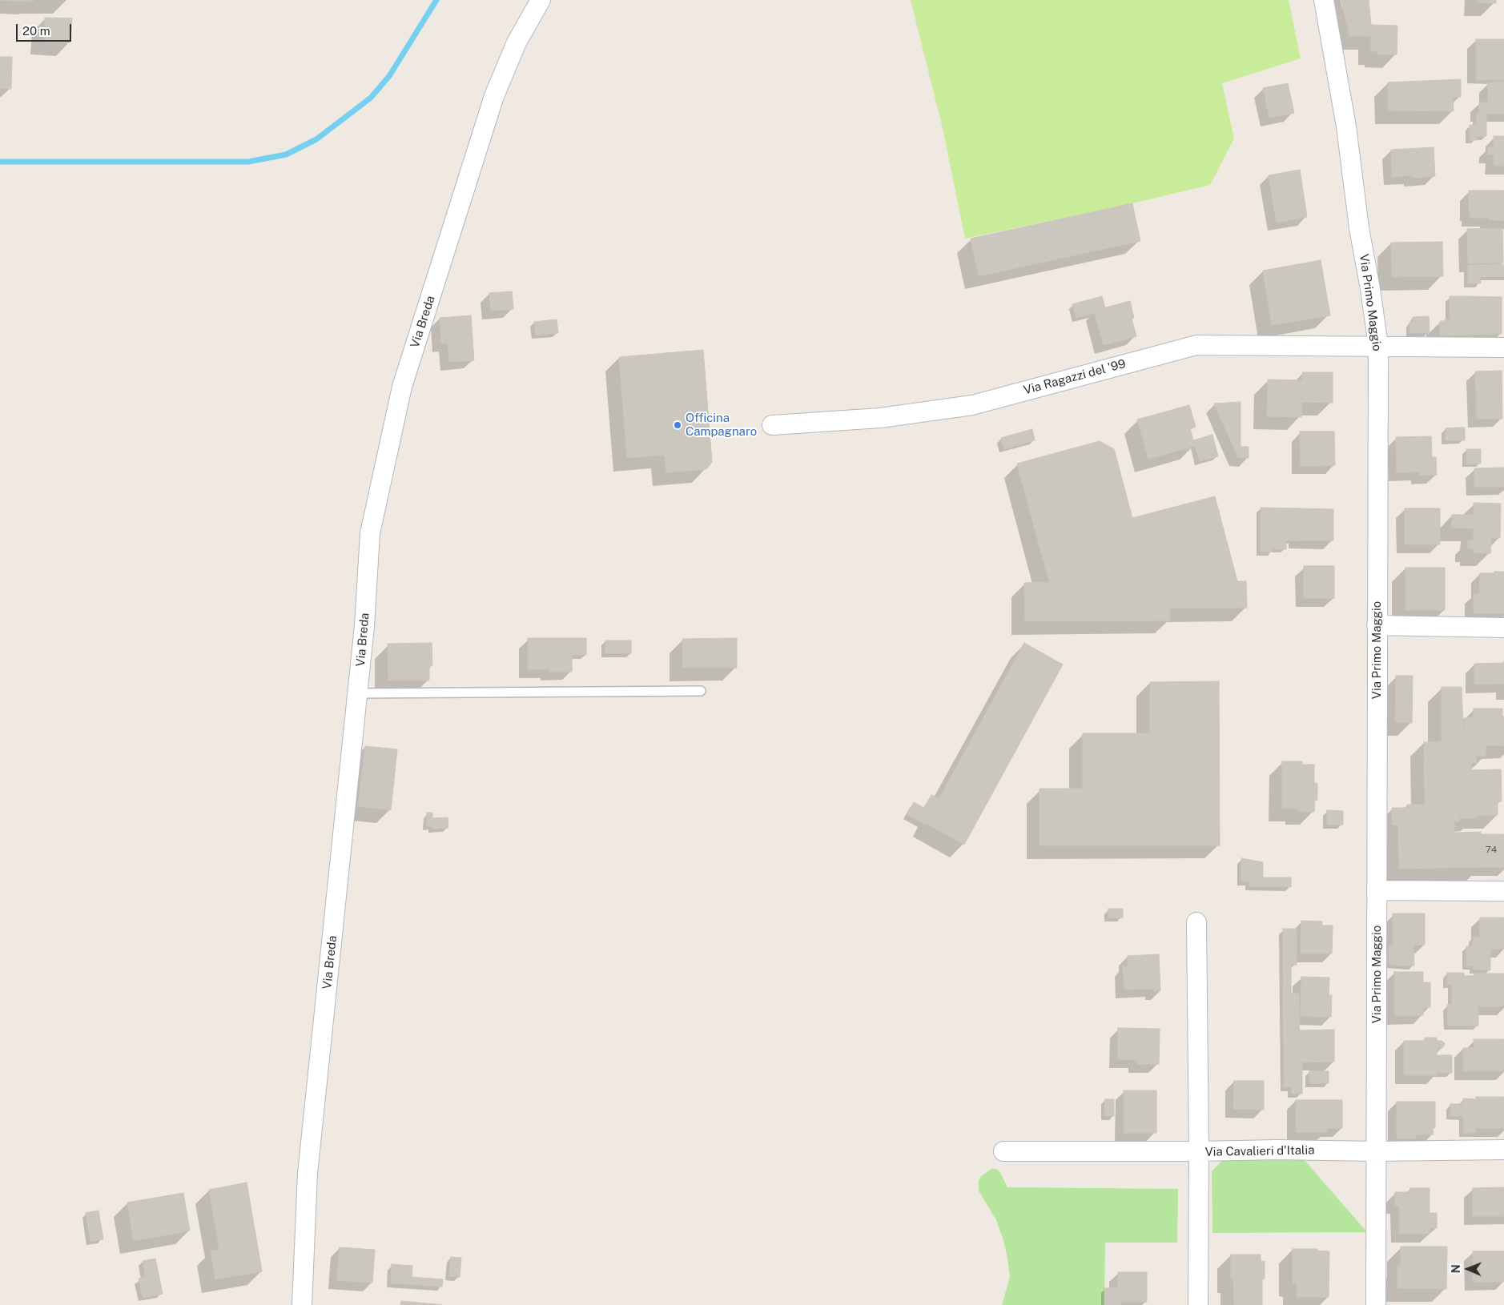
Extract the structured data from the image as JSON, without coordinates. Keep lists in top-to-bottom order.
{
  "streets": {
    "street": [
      "Via Primo Maggio",
      "Via Breda",
      "Via Ragazzi del '99",
      "Via Cavalieri d'Italia"
    ]
  },
  "crossings": [
    ["Via Primo Maggio", "Via Ragazzi del '99"],
    ["Via Primo Maggio", "Via Cavalieri d'Italia"]
  ],
  "places": ["Officina Campagnaro"],
  "house_numbers": ["74"],
  "scale_bar": "20 m",
  "north": "left"
}
